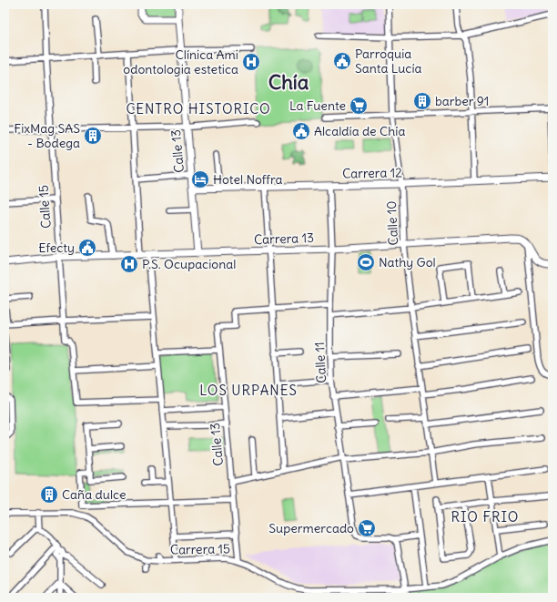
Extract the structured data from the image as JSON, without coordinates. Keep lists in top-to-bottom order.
{
  "streets": {
    "main road": ["Calle 13", "Carrera 12", "Carrera 13"],
    "street": [
      "Calle 15",
      "Calle 10",
      "Calle 11",
      "Carrera 15"
    ]
  },
  "crossings": [
    ["Calle 13", "Carrera 12"],
    ["Calle 13", "Carrera 13"],
    ["Calle 13", "Carrera 15"],
    ["Carrera 12", "Calle 10"],
    ["Carrera 12", "Calle 11"],
    ["Calle 15", "Carrera 13"],
    ["Calle 10", "Carrera 13"],
    ["Carrera 13", "Calle 11"]
  ],
  "districts": [
    "Chía",
    "CENTRO HISTORICO",
    "LOS URPANES",
    "RIO FRIO"
  ],
  "places": {
    "public building": ["Parroquia Santa Lucía", "Alcaldía de Chía", "Efecty"],
    "hospital": ["Clínica Ami odontologia estetica", "P.S. Ocupacional"],
    "building": ["barber 91", "FixMag SAS - Bodega", "Caña dulce"],
    "supermarket": ["La Fuente", "Supermercado"],
    "hotel": ["Hotel Noffra"],
    "sports": ["Nathy Gol"]
  }
}
